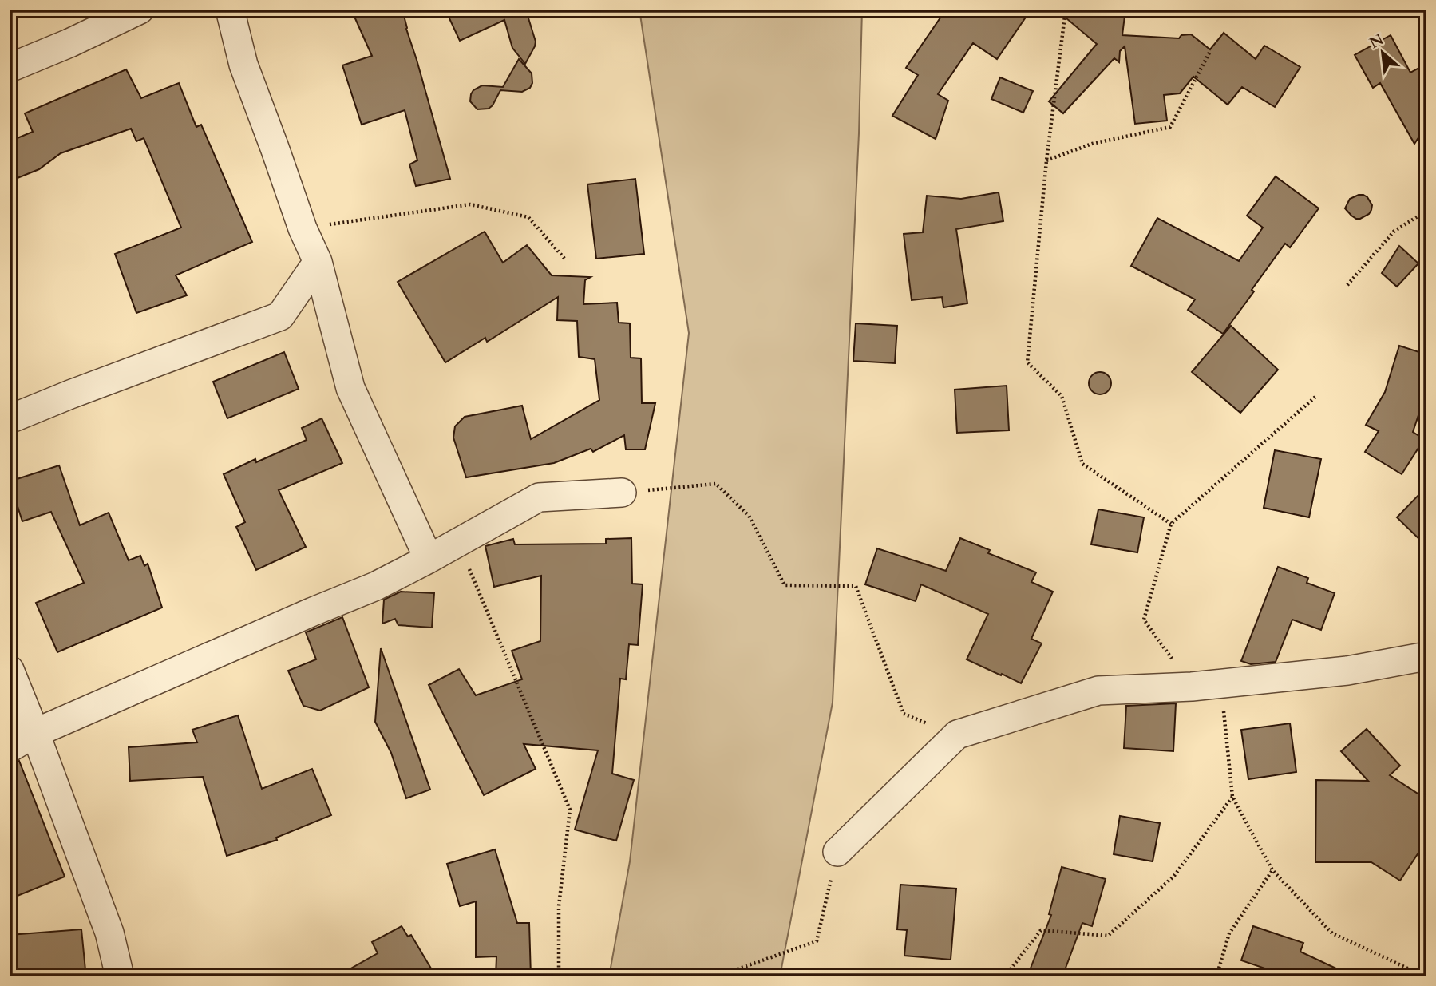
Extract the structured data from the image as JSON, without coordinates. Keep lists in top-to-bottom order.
{
  "north": "top left"
}
